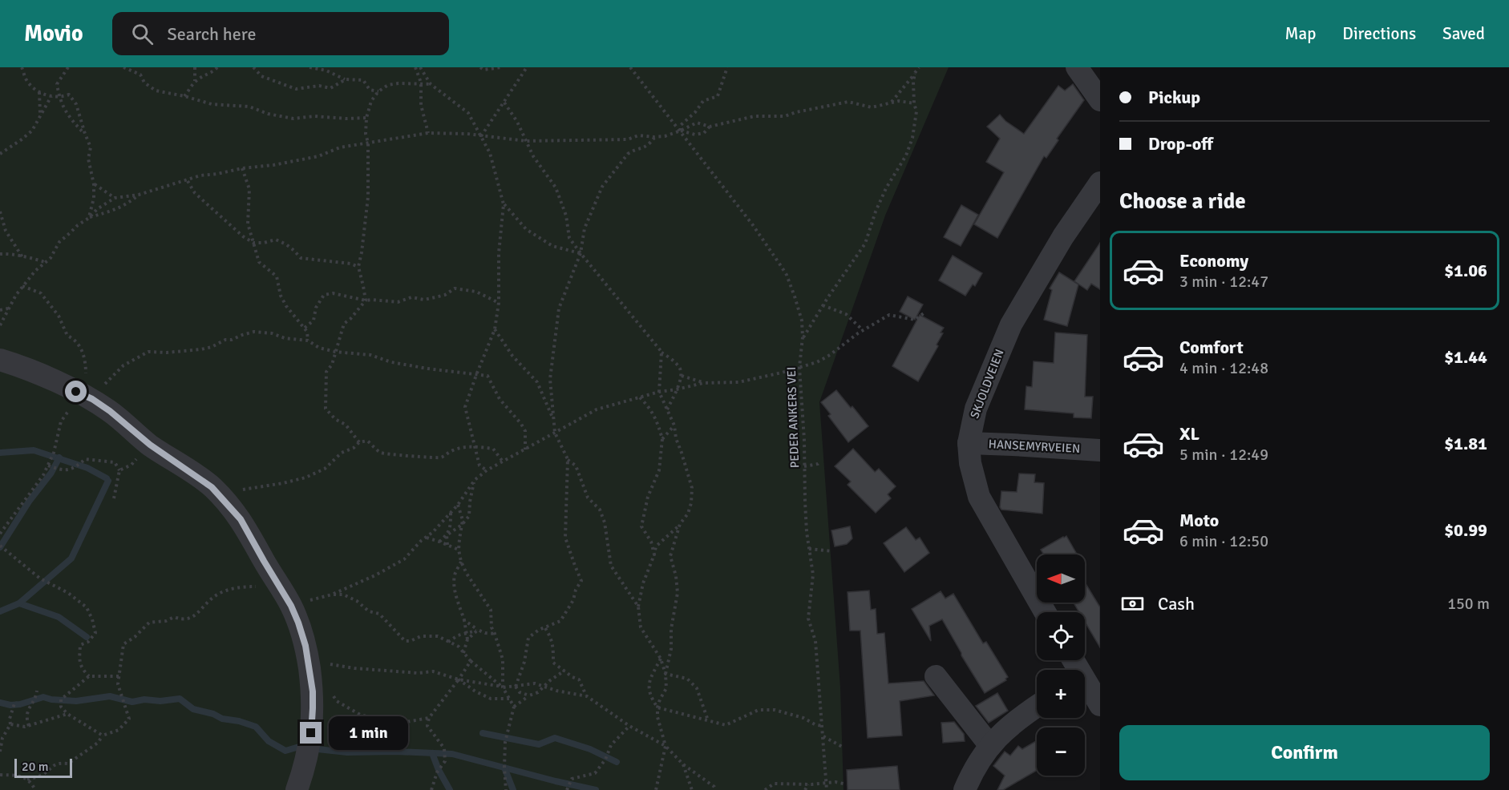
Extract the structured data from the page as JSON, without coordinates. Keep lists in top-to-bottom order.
{
  "streets": {
    "street": ["SKJOLDVEIEN", "HANSEMYRVEIEN"],
    "path": ["PEDER ANKERS VEI"]
  },
  "crossings": [
    ["SKJOLDVEIEN", "HANSEMYRVEIEN"]
  ],
  "scale_bar": "20 m",
  "north": "left",
  "page": {
    "header": "Movio",
    "search": "Search here",
    "nav": ["Map", "Directions", "Saved"],
    "banner": ["Pickup", "Drop-off"],
    "heading": "Choose a ride",
    "list": [
      {
        "name": "Economy",
        "note": "3 min · 12:47",
        "value": "$1.06"
      },
      {
        "name": "Comfort",
        "note": "4 min · 12:48",
        "value": "$1.44"
      },
      {
        "name": "XL",
        "note": "5 min · 12:49",
        "value": "$1.81"
      },
      {
        "name": "Moto",
        "note": "6 min · 12:50",
        "value": "$0.99"
      }
    ],
    "map_buttons": ["+", "−"],
    "pay": ["Cash", "150 m"],
    "buttons": "Confirm",
    "bubble": "1 min",
    "scale": "20 m"
  }
}
